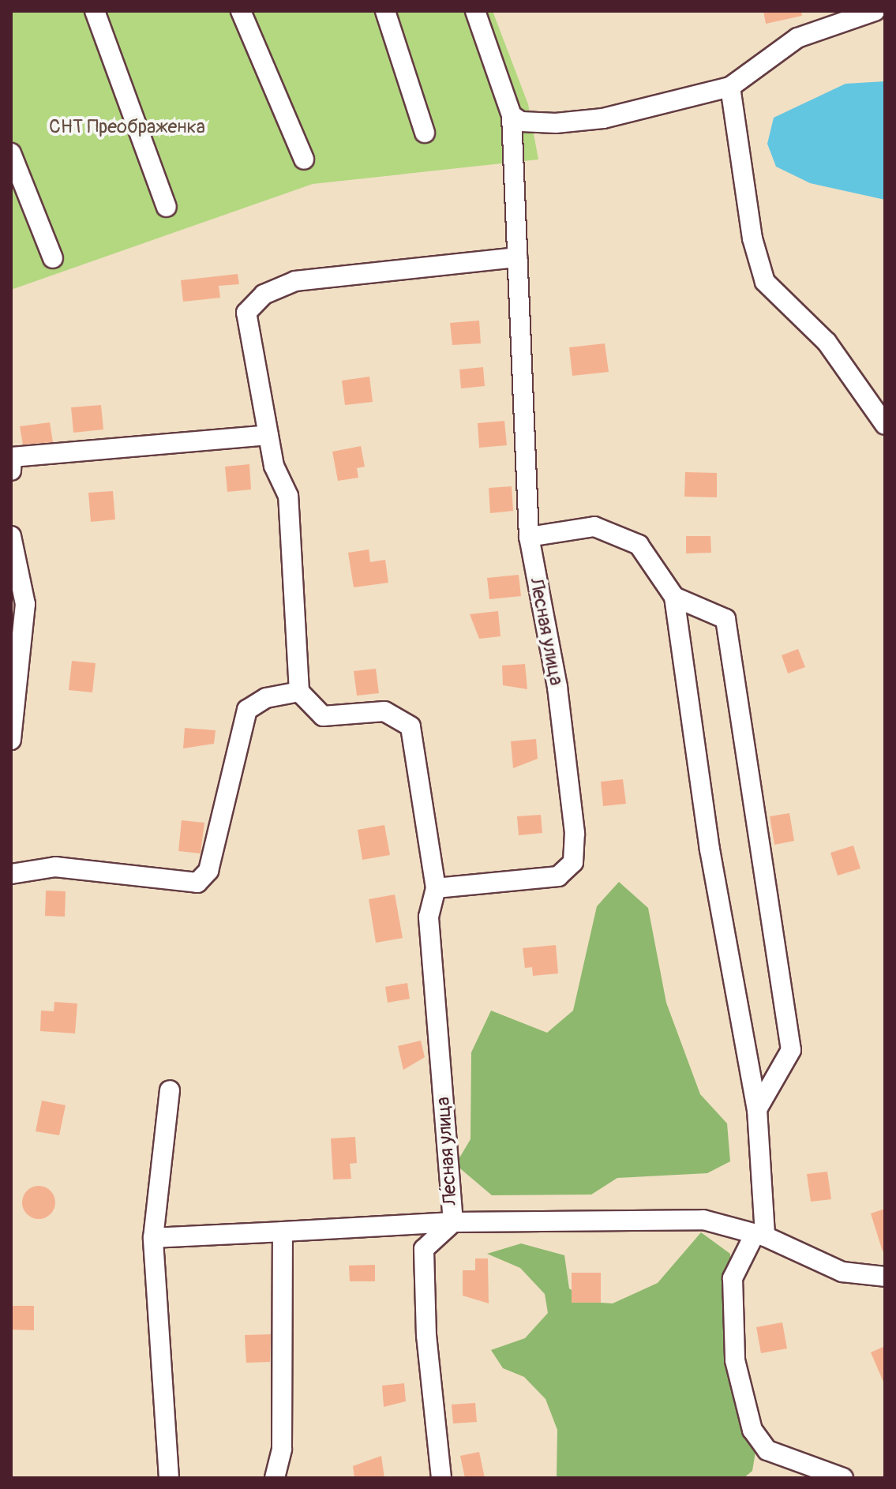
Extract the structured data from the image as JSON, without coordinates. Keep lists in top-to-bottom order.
{
  "streets": {
    "street": ["Лесная улица"]
  },
  "parks": ["СНТ Преображенка"]
}
